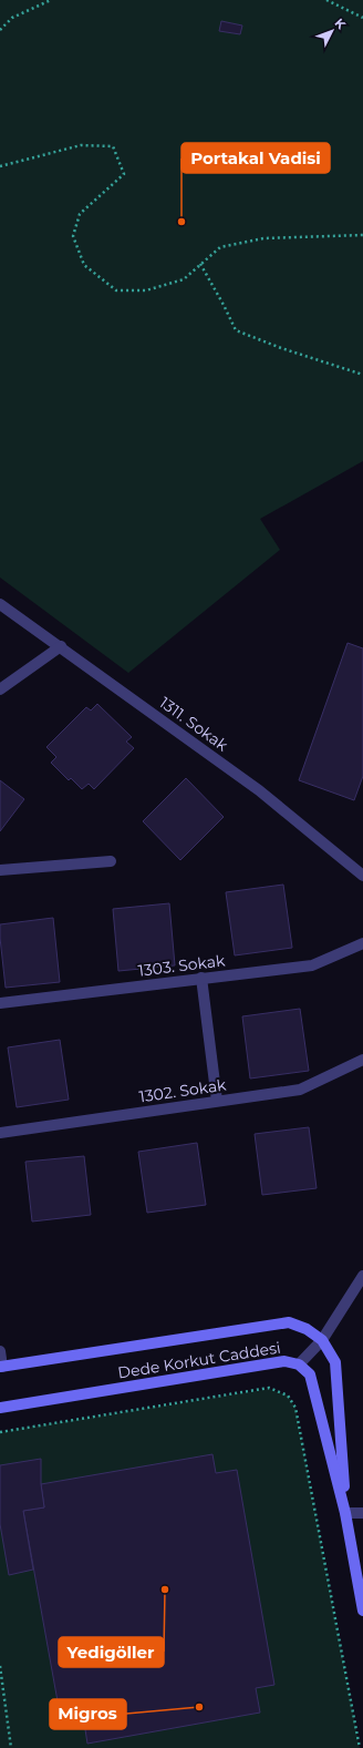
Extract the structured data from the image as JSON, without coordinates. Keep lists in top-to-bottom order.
{
  "streets": {
    "main road": ["Dede Korkut Caddesi"],
    "street": ["1311. Sokak", "1303. Sokak", "1302. Sokak"]
  },
  "places": ["Portakal Vadisi", "Yedigöller", "Migros"],
  "north": "top right"
}
